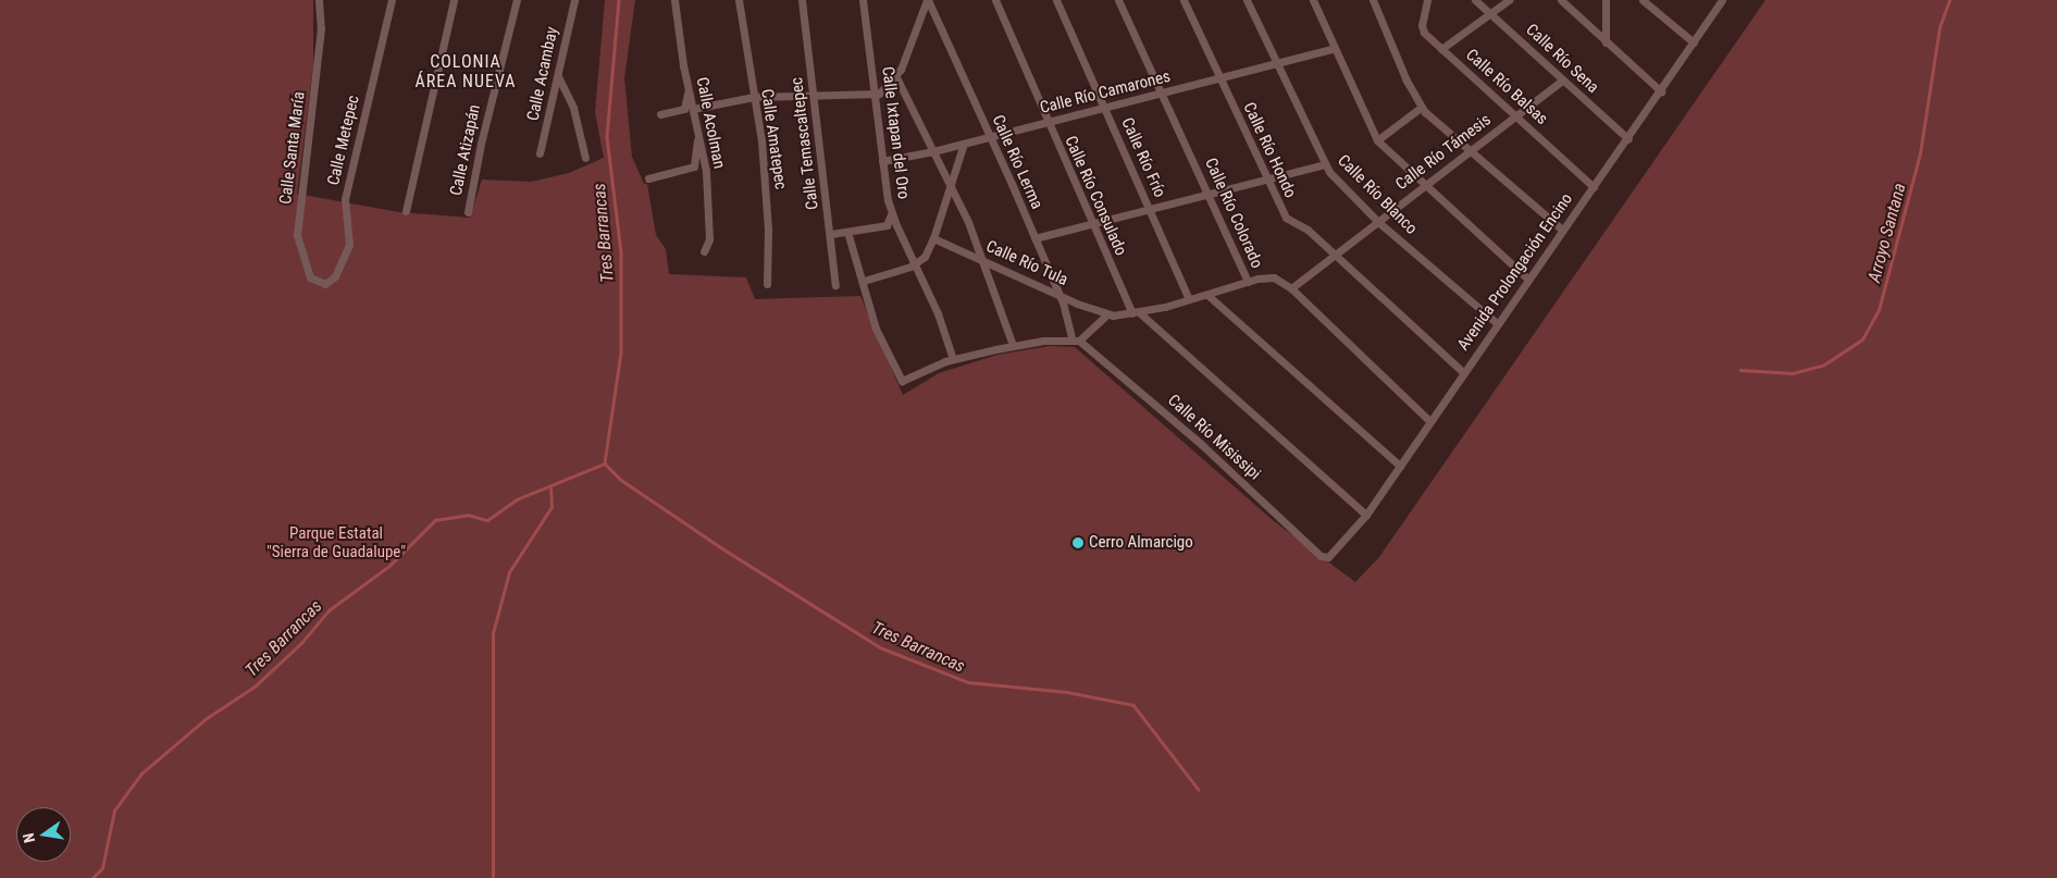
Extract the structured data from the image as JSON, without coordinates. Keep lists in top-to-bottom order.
{
  "streets": {
    "street": [
      "Calle Río Sena",
      "Calle Acambay",
      "Calle Río Balsas",
      "Calle Río Camarones",
      "Calle Acolman",
      "Calle Ixtapan del Oro",
      "Calle Amatepec",
      "Calle Metepec",
      "Calle Temascaltepec",
      "Calle Santa María",
      "Calle Atizapán",
      "Calle Río Hondo",
      "Calle Río Támesis",
      "Calle Río Frío",
      "Calle Río Lerma",
      "Calle Río Blanco",
      "Calle Río Consulado",
      "Calle Río Colorado",
      "Calle Río Tula",
      "Avenida Prolongación Encino",
      "Calle Río Misissipi"
    ]
  },
  "crossings": [
    ["Calle Río Sena", "Calle Río Támesis"],
    ["Calle Río Sena", "Avenida Prolongación Encino"],
    ["Calle Río Balsas", "Calle Río Támesis"],
    ["Calle Río Balsas", "Avenida Prolongación Encino"],
    ["Calle Río Camarones", "Calle Ixtapan del Oro"],
    ["Calle Río Camarones", "Calle Río Hondo"],
    ["Calle Río Camarones", "Calle Río Frío"],
    ["Calle Río Camarones", "Calle Río Lerma"],
    ["Calle Río Camarones", "Calle Río Blanco"],
    ["Calle Río Camarones", "Calle Río Consulado"],
    ["Calle Río Camarones", "Calle Río Colorado"],
    ["Calle Metepec", "Calle Santa María"],
    ["Calle Río Hondo", "Calle Río Támesis"],
    ["Calle Río Hondo", "Avenida Prolongación Encino"],
    ["Calle Río Támesis", "Calle Río Blanco"],
    ["Calle Río Támesis", "Calle Río Colorado"],
    ["Calle Río Lerma", "Calle Río Tula"],
    ["Calle Río Lerma", "Calle Río Misissipi"],
    ["Calle Río Blanco", "Avenida Prolongación Encino"],
    ["Calle Río Consulado", "Avenida Prolongación Encino"],
    ["Calle Río Colorado", "Avenida Prolongación Encino"],
    ["Avenida Prolongación Encino", "Calle Río Misissipi"]
  ],
  "districts": ["COLONIA ÁREA NUEVA"],
  "water": ["Tres Barrancas", "Arroyo Santana"],
  "parks": ["Parque Estatal \"Sierra de Guadalupe\""],
  "places": ["Cerro Almarcigo"],
  "north": "left"
}
